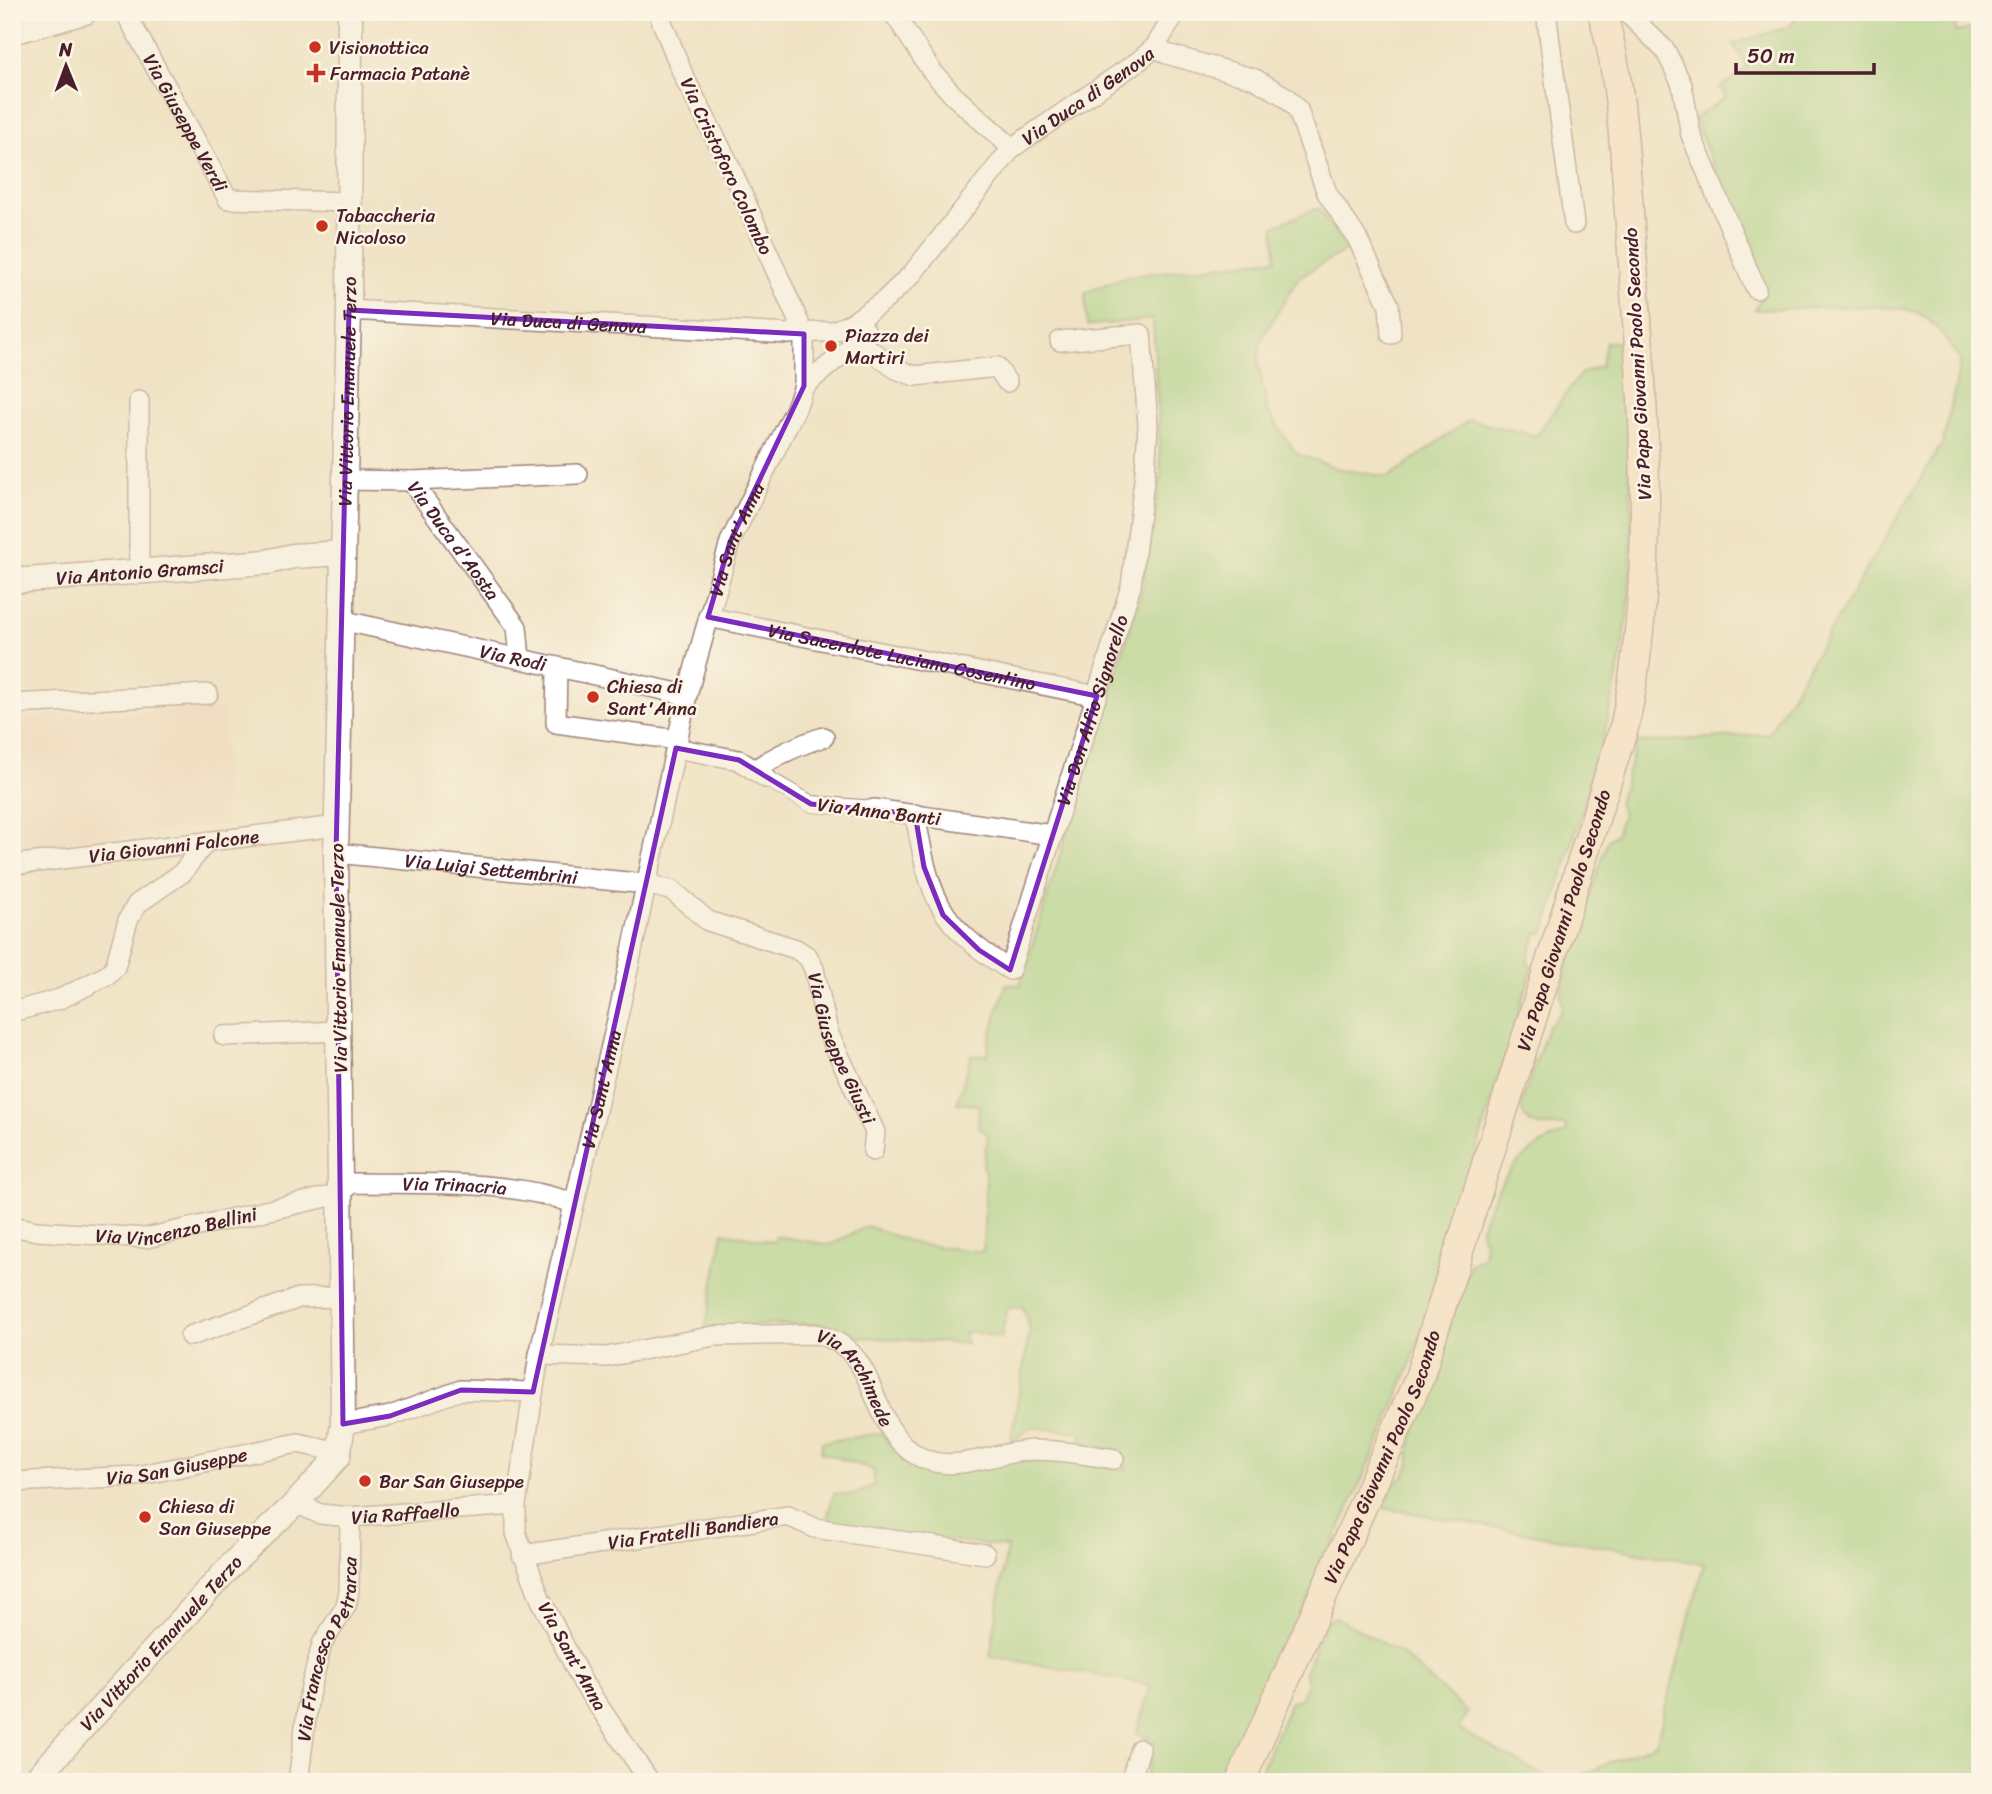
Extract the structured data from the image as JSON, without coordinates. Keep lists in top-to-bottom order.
{
  "streets": {
    "main road": ["Via Papa Giovanni Paolo Secondo"],
    "street": [
      "Via Duca di Genova",
      "Via Giuseppe Verdi",
      "Via Cristoforo Colombo",
      "Via Vittorio Emanuele Terzo",
      "Via Sant'Anna",
      "Via Duca d'Aosta",
      "Via Antonio Gramsci",
      "Via Sacerdote Luciano Cosentino",
      "Via Rodi",
      "Via Don Alfio Signorello",
      "Via Anna Banti",
      "Via Giovanni Falcone",
      "Via Luigi Settembrini",
      "Via Giuseppe Giusti",
      "Via Trinacria",
      "Via Vincenzo Bellini",
      "Via Archimede",
      "Via San Giuseppe",
      "Via Raffaello",
      "Via Fratelli Bandiera",
      "Via Francesco Petrarca"
    ]
  },
  "crossings": [
    ["Via Duca di Genova", "Via Cristoforo Colombo"],
    ["Via Duca di Genova", "Via Vittorio Emanuele Terzo"],
    ["Via Giuseppe Verdi", "Via Vittorio Emanuele Terzo"],
    ["Via Vittorio Emanuele Terzo", "Via Duca d'Aosta"],
    ["Via Vittorio Emanuele Terzo", "Via Antonio Gramsci"],
    ["Via Vittorio Emanuele Terzo", "Via Rodi"],
    ["Via Vittorio Emanuele Terzo", "Via Giovanni Falcone"],
    ["Via Vittorio Emanuele Terzo", "Via Luigi Settembrini"],
    ["Via Vittorio Emanuele Terzo", "Via Trinacria"],
    ["Via Vittorio Emanuele Terzo", "Via Vincenzo Bellini"],
    ["Via Vittorio Emanuele Terzo", "Via San Giuseppe"],
    ["Via Vittorio Emanuele Terzo", "Via Raffaello"],
    ["Via Sant'Anna", "Via Sacerdote Luciano Cosentino"],
    ["Via Sant'Anna", "Via Rodi"],
    ["Via Sant'Anna", "Via Anna Banti"],
    ["Via Sant'Anna", "Via Luigi Settembrini"],
    ["Via Sant'Anna", "Via Giuseppe Giusti"],
    ["Via Sant'Anna", "Via Trinacria"],
    ["Via Sant'Anna", "Via Archimede"],
    ["Via Sant'Anna", "Via Raffaello"],
    ["Via Sant'Anna", "Via Fratelli Bandiera"],
    ["Via Duca d'Aosta", "Via Rodi"],
    ["Via Sacerdote Luciano Cosentino", "Via Don Alfio Signorello"],
    ["Via Rodi", "Via Anna Banti"],
    ["Via Don Alfio Signorello", "Via Anna Banti"],
    ["Via Luigi Settembrini", "Via Giuseppe Giusti"],
    ["Via Trinacria", "Via Vincenzo Bellini"],
    ["Via Raffaello", "Via Francesco Petrarca"]
  ],
  "places": {
    "other": [
      "Visionottica",
      "Tabaccheria Nicoloso",
      "Piazza dei Martiri",
      "Chiesa di Sant'Anna",
      "Bar San Giuseppe",
      "Chiesa di San Giuseppe"
    ],
    "health": ["Farmacia Patanè"]
  },
  "scale_bar": "50 m",
  "north": "top"
}
